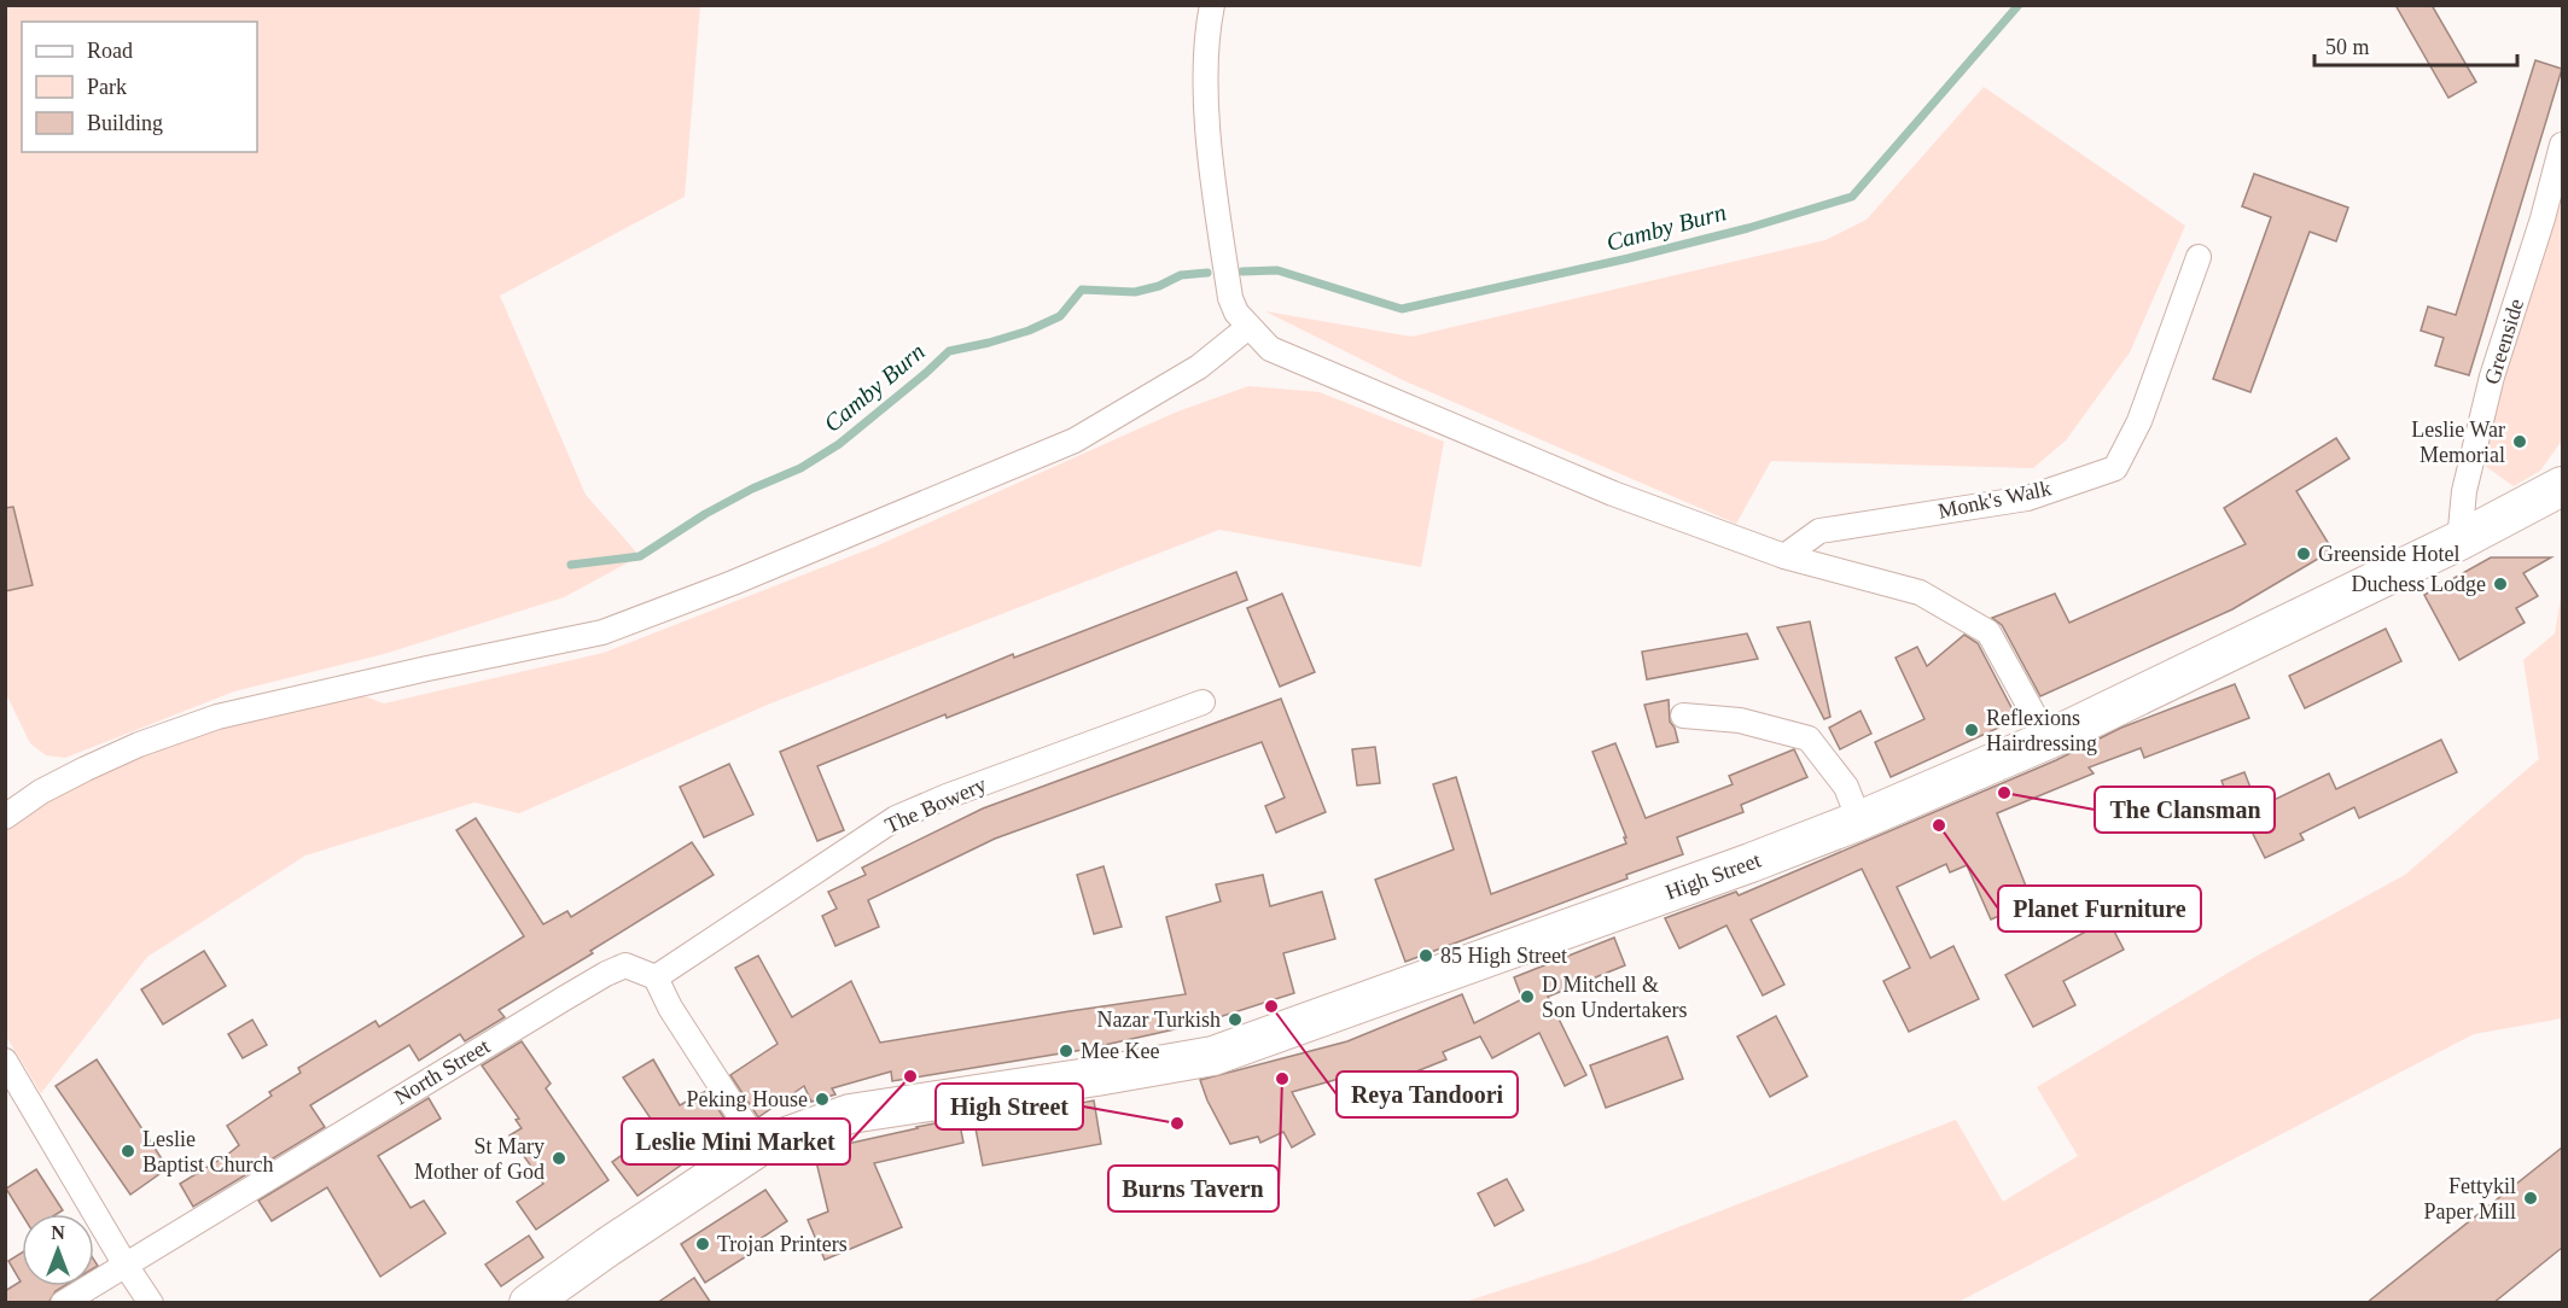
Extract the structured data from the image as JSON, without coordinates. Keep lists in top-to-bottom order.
{
  "streets": {
    "main road": ["High Street"],
    "street": [
      "Greenside",
      "Monk's Walk",
      "The Bowery",
      "North Street"
    ]
  },
  "crossings": [
    ["Greenside", "High Street"],
    ["The Bowery", "North Street"]
  ],
  "water": ["Camby Burn"],
  "places": [
    "Leslie War Memorial",
    "Greenside Hotel",
    "Duchess Lodge",
    "Reflexions Hairdressing",
    "The Clansman",
    "Planet Furniture",
    "85 High Street",
    "D Mitchell & Son Undertakers",
    "Reya Tandoori",
    "Nazar Turkish",
    "Mee Kee",
    "Leslie Mini Market",
    "Burns Tavern",
    "Peking House",
    "High Street",
    "Leslie Baptist Church",
    "St Mary Mother of God",
    "Fettykil Paper Mill",
    "Trojan Printers"
  ],
  "legend": ["Road", "Park", "Building"],
  "scale_bar": "50 m",
  "north": "top"
}
